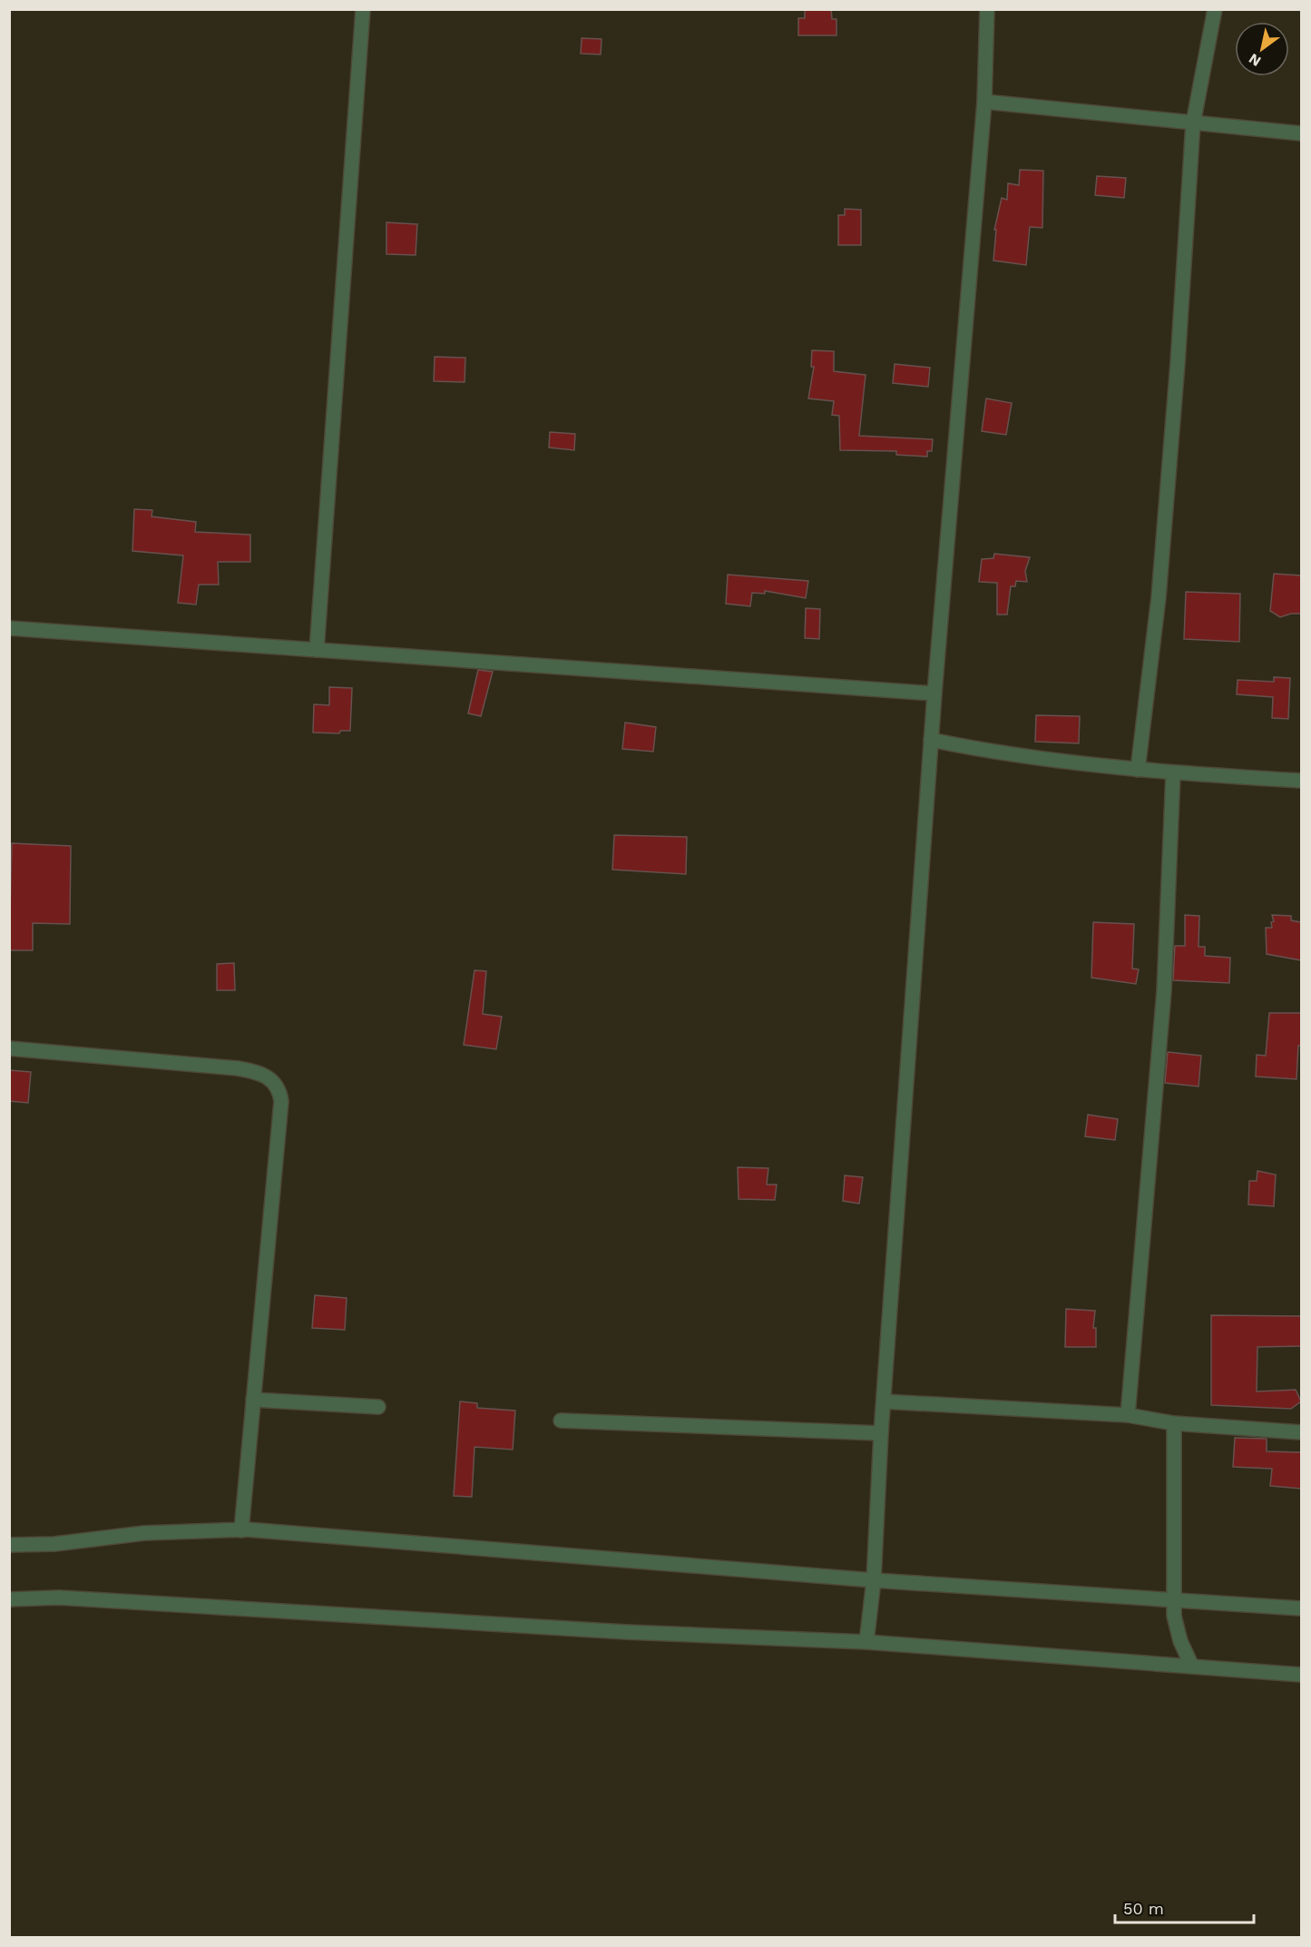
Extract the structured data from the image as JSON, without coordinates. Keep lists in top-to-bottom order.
{
  "scale_bar": "50 m",
  "north": "bottom left"
}
